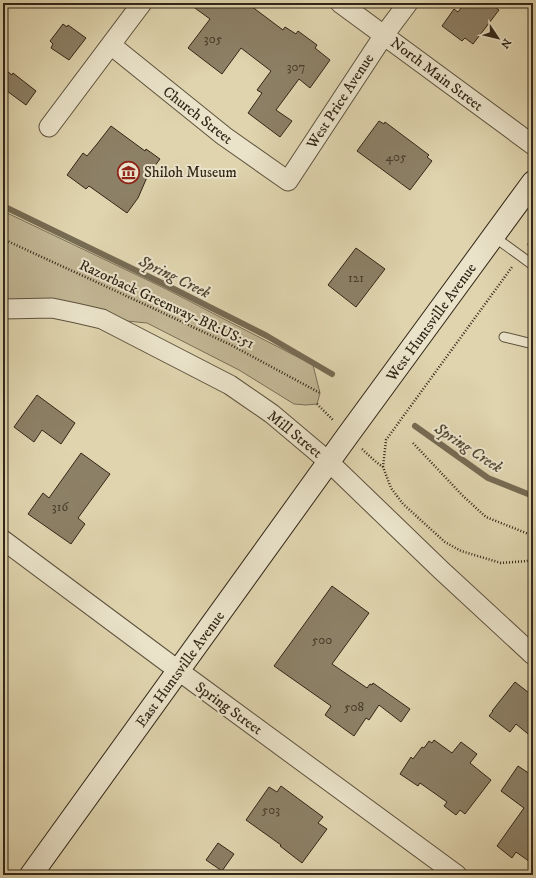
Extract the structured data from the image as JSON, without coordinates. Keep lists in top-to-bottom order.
{
  "streets": {
    "main road": ["West Huntsville Avenue", "East Huntsville Avenue"],
    "street": [
      "North Main Street",
      "West Price Avenue",
      "Church Street",
      "Mill Street",
      "Spring Street"
    ],
    "path": ["Razorback Greenway-BR:US:51"]
  },
  "crossings": [
    ["North Main Street", "West Price Avenue"],
    ["West Price Avenue", "Church Street"],
    ["West Huntsville Avenue", "Mill Street"],
    ["West Huntsville Avenue", "East Huntsville Avenue"],
    ["Mill Street", "East Huntsville Avenue"],
    ["East Huntsville Avenue", "Spring Street"]
  ],
  "water": ["Spring Creek"],
  "places": {
    "museum": ["Shiloh Museum"]
  },
  "house_numbers": [
    "305",
    "307",
    "405",
    "121",
    "316",
    "500",
    "508",
    "503"
  ],
  "north": "bottom right"
}
